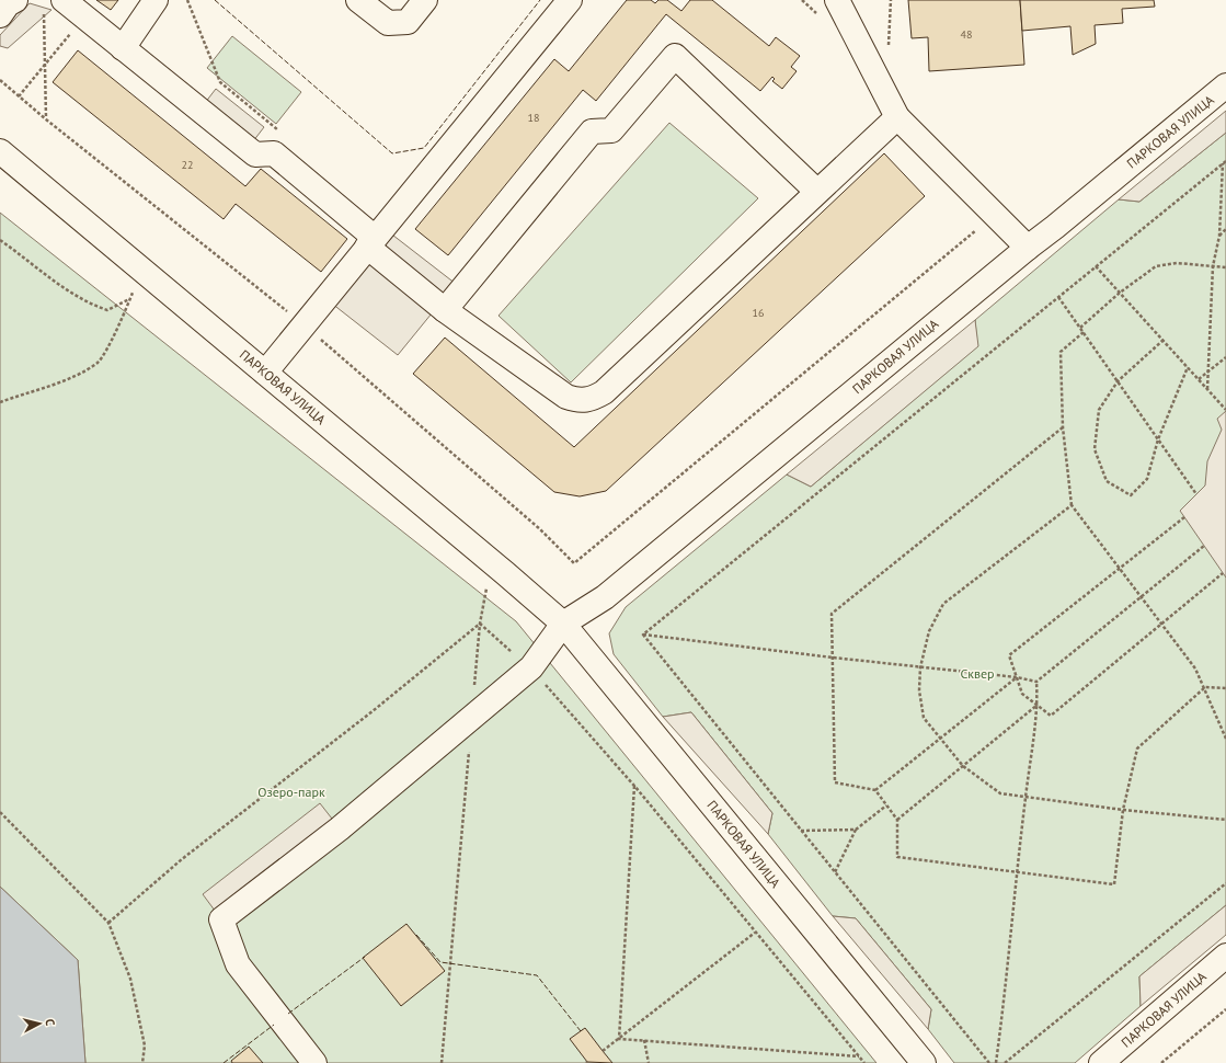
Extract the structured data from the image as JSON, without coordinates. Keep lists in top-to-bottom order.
{
  "streets": {
    "street": ["ПАРКОВАЯ УЛИЦА"]
  },
  "parks": ["Сквер", "Озеро-парк"],
  "house_numbers": [
    "48",
    "18",
    "22",
    "16"
  ],
  "north": "right"
}
